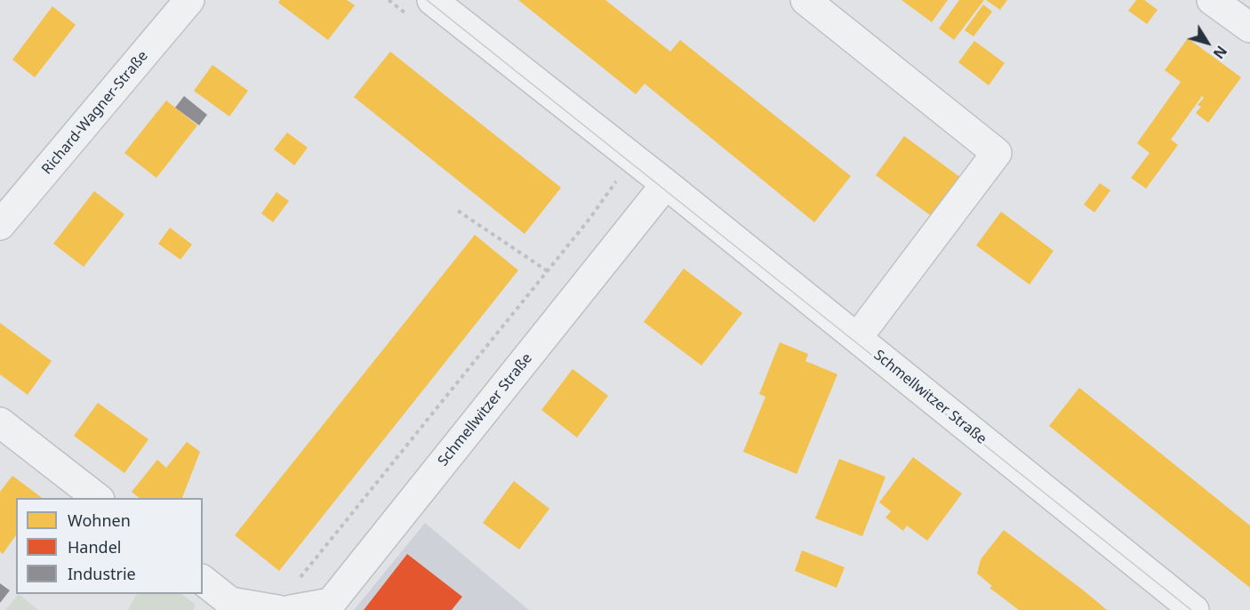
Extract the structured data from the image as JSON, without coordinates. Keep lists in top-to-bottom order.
{
  "streets": {
    "street": ["Richard-Wagner-Straße", "Schmellwitzer Straße"]
  },
  "legend": ["Wohnen", "Handel", "Industrie"],
  "north": "bottom right"
}
